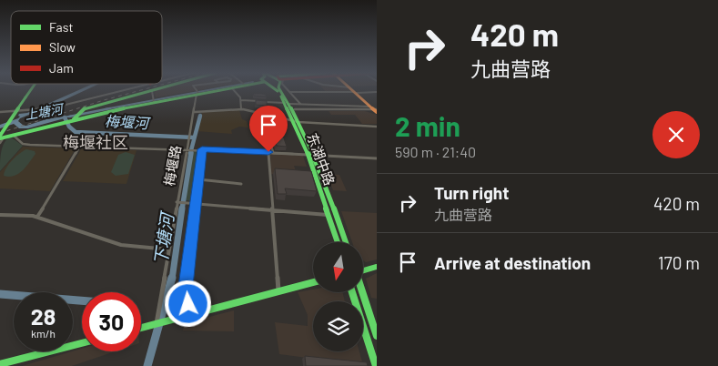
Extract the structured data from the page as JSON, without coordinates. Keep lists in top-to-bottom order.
{
  "streets": {
    "main road": ["东湖中路"],
    "street": ["梅堰路"]
  },
  "districts": ["梅堰社区"],
  "water": ["上塘河", "梅堰河", "下塘河"],
  "legend": ["Fast", "Slow", "Jam"],
  "north": "bottom",
  "page": {
    "turn": ["420 m", "九曲营路"],
    "heading": ["2 min", "590 m · 21:40"],
    "list": [
      {
        "name": "Turn right",
        "note": "九曲营路",
        "value": "420 m"
      },
      {
        "name": "Arrive at destination",
        "value": "170 m"
      }
    ],
    "speed": "28 km/h",
    "limit": "30"
  }
}
